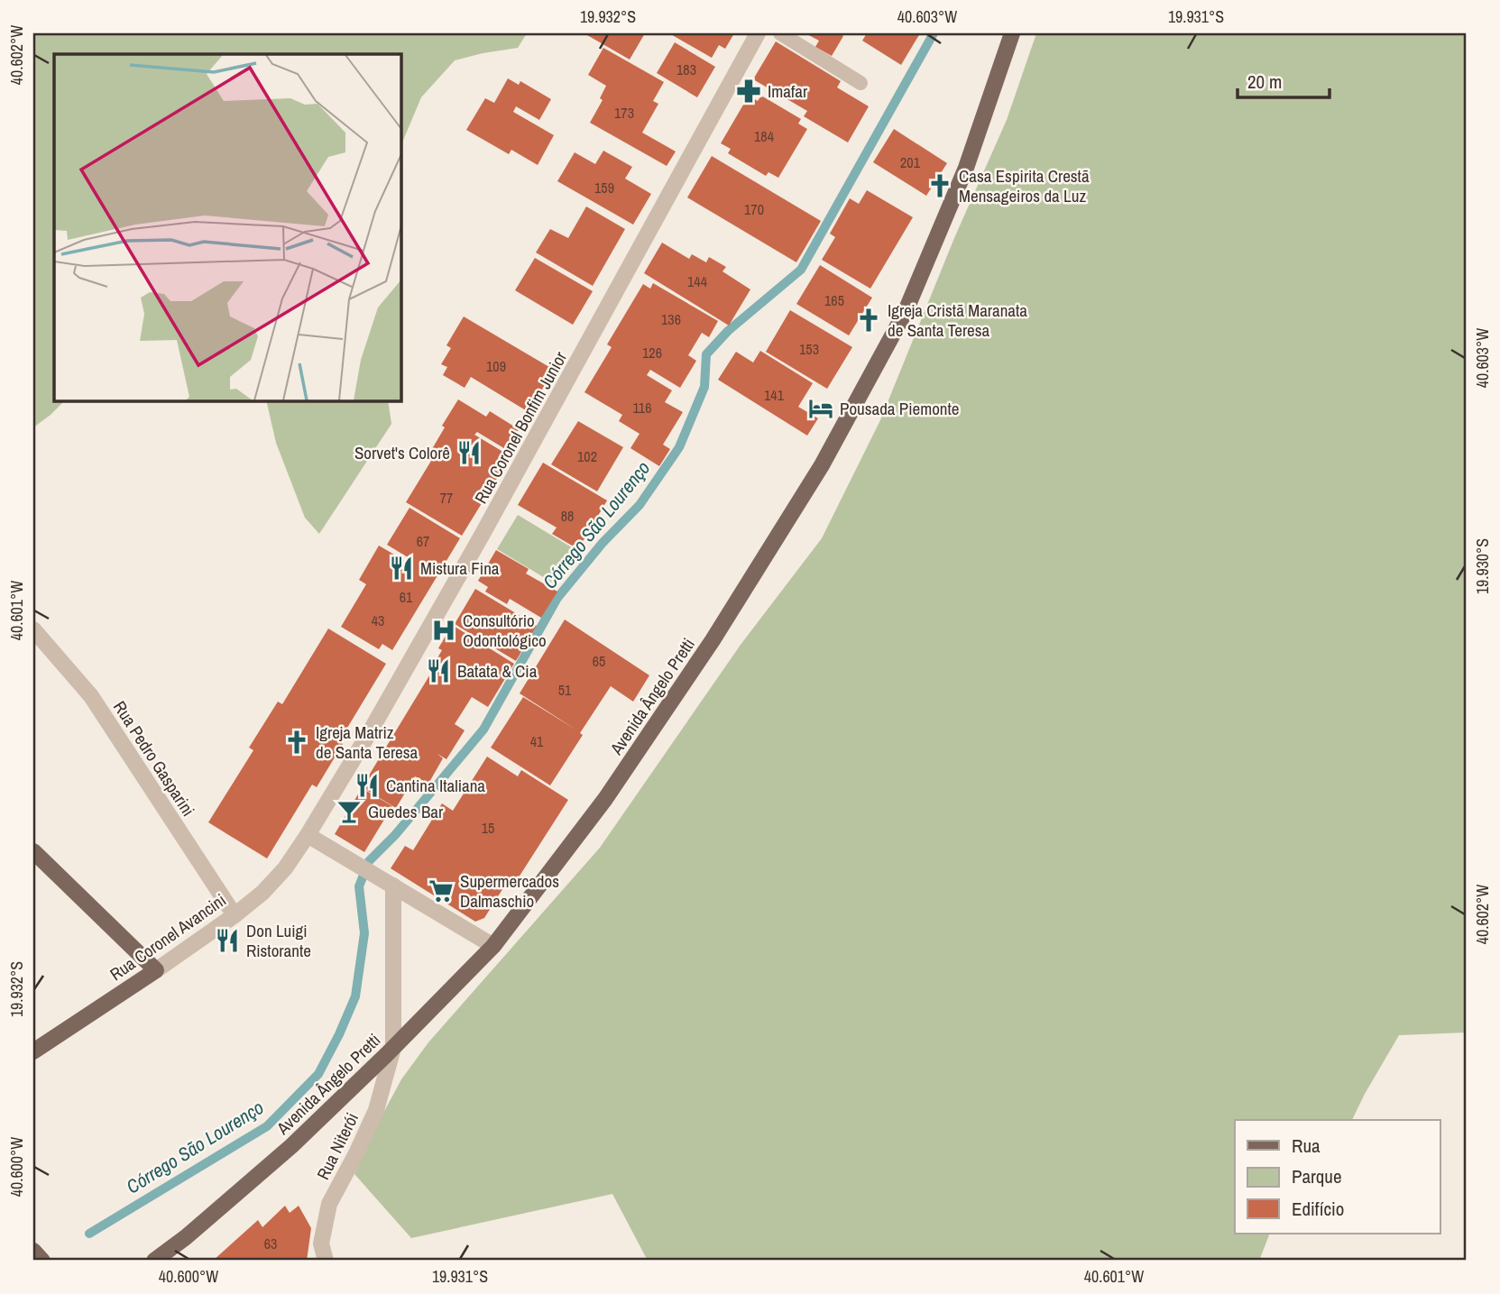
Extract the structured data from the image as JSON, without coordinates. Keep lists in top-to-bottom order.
{
  "streets": {
    "main road": ["Avenida Ângelo Pretti", "Rua Coronel Avancini"],
    "street": ["Rua Coronel Bonfim Junior", "Rua Pedro Gasparini", "Rua Niterói"]
  },
  "crossings": [
    ["Rua Coronel Bonfim Junior", "Rua Coronel Avancini"],
    ["Avenida Ângelo Pretti", "Rua Niterói"],
    ["Rua Pedro Gasparini", "Rua Coronel Avancini"]
  ],
  "water": ["Córrego São Lourenço"],
  "places": {
    "pharmacy": ["Imafar"],
    "church": ["Casa Espirita Crestã Mensageiros da Luz", "Igreja Cristã Maranata de Santa Teresa", "Igreja Matriz de Santa Teresa"],
    "hotel": ["Pousada Piemonte"],
    "restaurant": [
      "Sorvet's Colorê",
      "Mistura Fina",
      "Batata & Cia",
      "Cantina Italiana",
      "Don Luigi Ristorante"
    ],
    "hospital": ["Consultório Odontológico"],
    "bar": ["Guedes Bar"],
    "supermarket": ["Supermercados Dalmaschio"]
  },
  "house_numbers": [
    "183",
    "173",
    "184",
    "201",
    "159",
    "170",
    "144",
    "165",
    "136",
    "153",
    "126",
    "109",
    "141",
    "116",
    "102",
    "77",
    "88",
    "67",
    "61",
    "43",
    "65",
    "51",
    "41",
    "15",
    "63"
  ],
  "legend": ["Rua", "Parque", "Edifício"],
  "scale_bar": "20 m",
  "coordinates": [
    "19.932°S",
    "40.603°W",
    "19.931°S",
    "40.602°W",
    "19.930°S",
    "40.601°W",
    "40.600°W"
  ]
}
